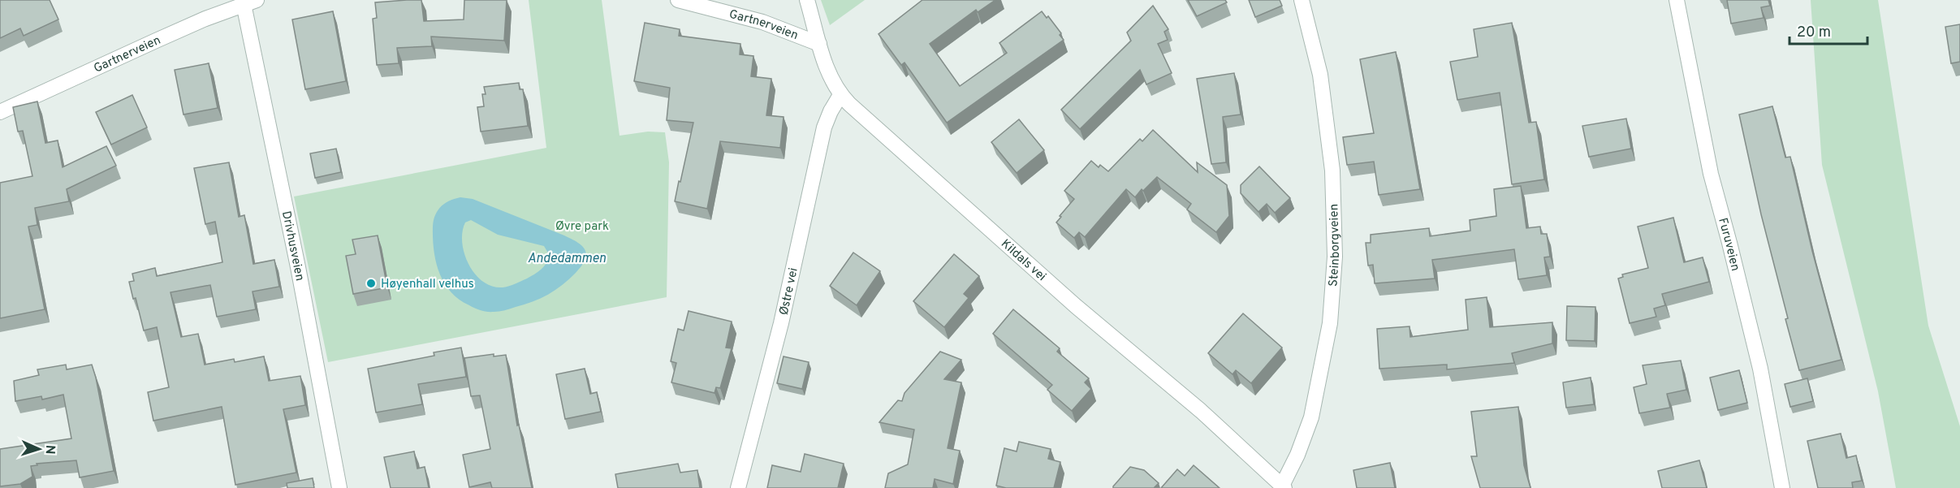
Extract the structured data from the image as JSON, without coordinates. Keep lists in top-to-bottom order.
{
  "streets": {
    "street": [
      "Gartnerveien",
      "Furuveien",
      "Steinborgveien",
      "Drivhusveien",
      "Kildals vei",
      "Østre vei"
    ]
  },
  "crossings": [
    ["Gartnerveien", "Drivhusveien"],
    ["Gartnerveien", "Kildals vei"],
    ["Steinborgveien", "Kildals vei"],
    ["Kildals vei", "Østre vei"]
  ],
  "water": ["Andedammen"],
  "parks": ["Øvre park"],
  "places": ["Høyenhall velhus"],
  "scale_bar": "20 m",
  "north": "right"
}
